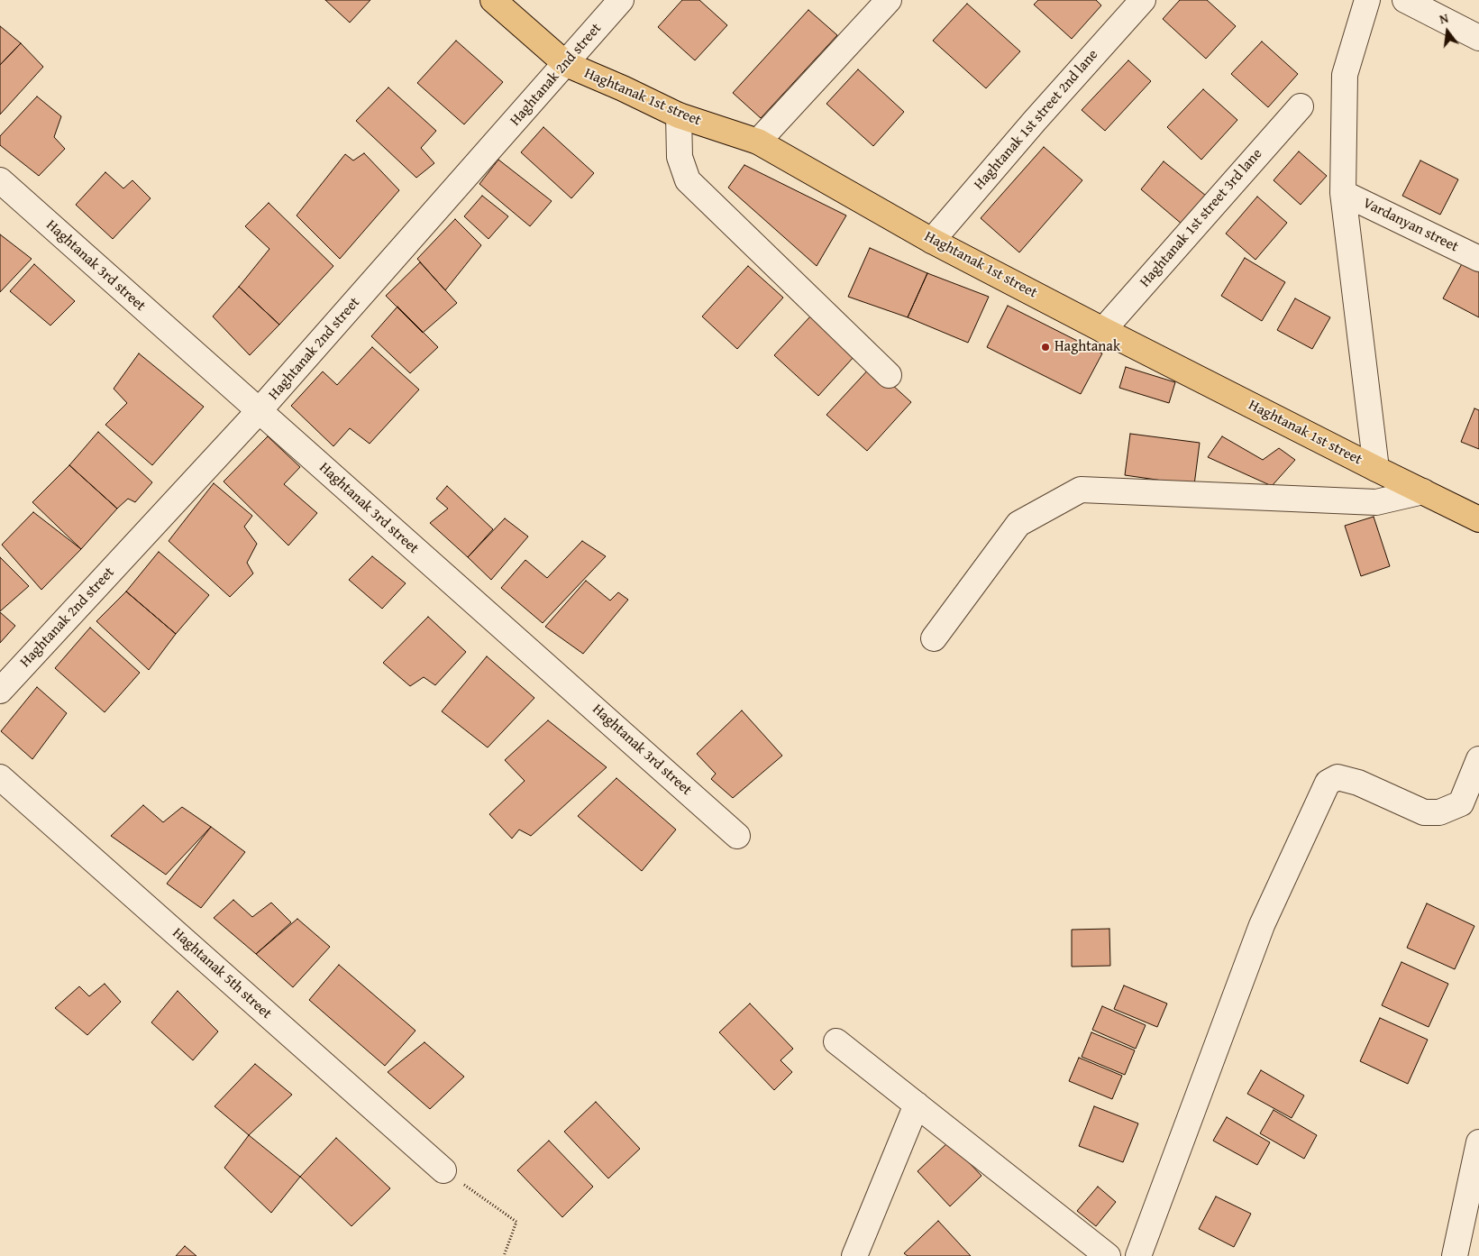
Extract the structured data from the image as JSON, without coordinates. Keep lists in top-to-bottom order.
{
  "streets": {
    "main road": ["Haghtanak 1st street"],
    "street": [
      "Haghtanak 2nd street",
      "Haghtanak 1st street 2nd lane",
      "Haghtanak 1st street 3rd lane",
      "Vardanyan street",
      "Haghtanak 3rd street",
      "Haghtanak 5th street"
    ]
  },
  "crossings": [
    ["Haghtanak 2nd street", "Haghtanak 1st street"],
    ["Haghtanak 2nd street", "Haghtanak 3rd street"],
    ["Haghtanak 1st street", "Haghtanak 1st street 2nd lane"],
    ["Haghtanak 1st street", "Haghtanak 1st street 3rd lane"]
  ],
  "places": ["Haghtanak"],
  "north": "top"
}
